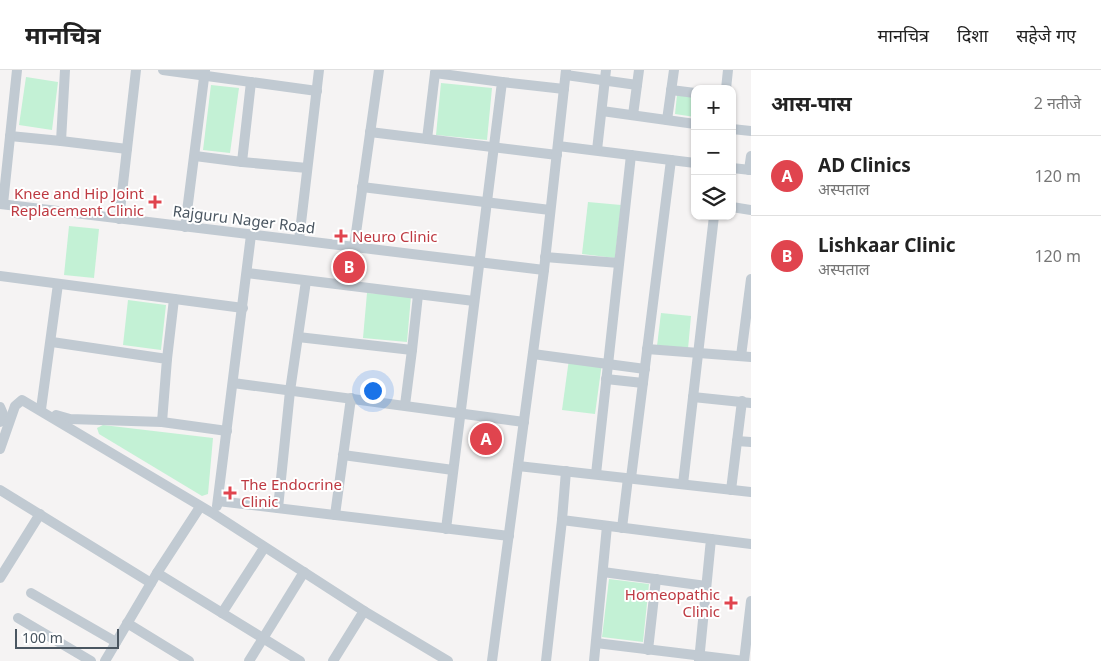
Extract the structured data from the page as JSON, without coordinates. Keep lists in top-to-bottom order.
{
  "streets": {
    "street": ["Rajguru Nager Road"]
  },
  "places": {
    "health": [
      "Knee and Hip Joint Replacement Clinic",
      "Neuro Clinic",
      "The Endocrine Clinic",
      "Homeopathic Clinic"
    ]
  },
  "scale_bar": "100 m",
  "page": {
    "header": "मानचित्र",
    "nav": ["मानचित्र", "दिशा", "सहेजे गए"],
    "heading": ["आस-पास", "2 नतीजे"],
    "map_buttons": ["+", "−"],
    "list": [
      {
        "mark": "A",
        "name": "AD Clinics",
        "note": "अस्पताल",
        "value": "120 m"
      },
      {
        "mark": "B",
        "name": "Lishkaar Clinic",
        "note": "अस्पताल",
        "value": "120 m"
      }
    ],
    "pins": ["B", "A"],
    "scale": "100 m"
  }
}
